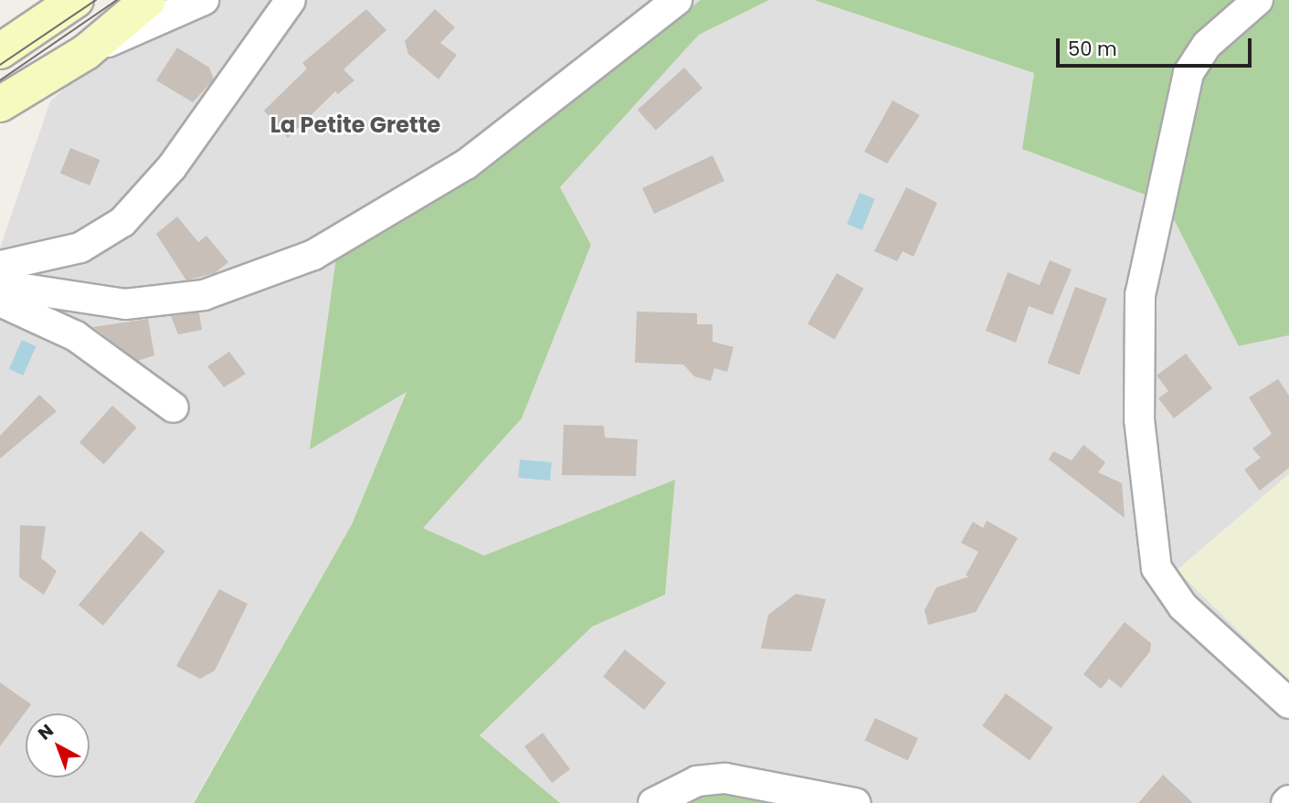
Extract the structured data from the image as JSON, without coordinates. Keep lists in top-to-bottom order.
{
  "districts": ["La Petite Grette"],
  "scale_bar": "50 m",
  "north": "top left"
}
